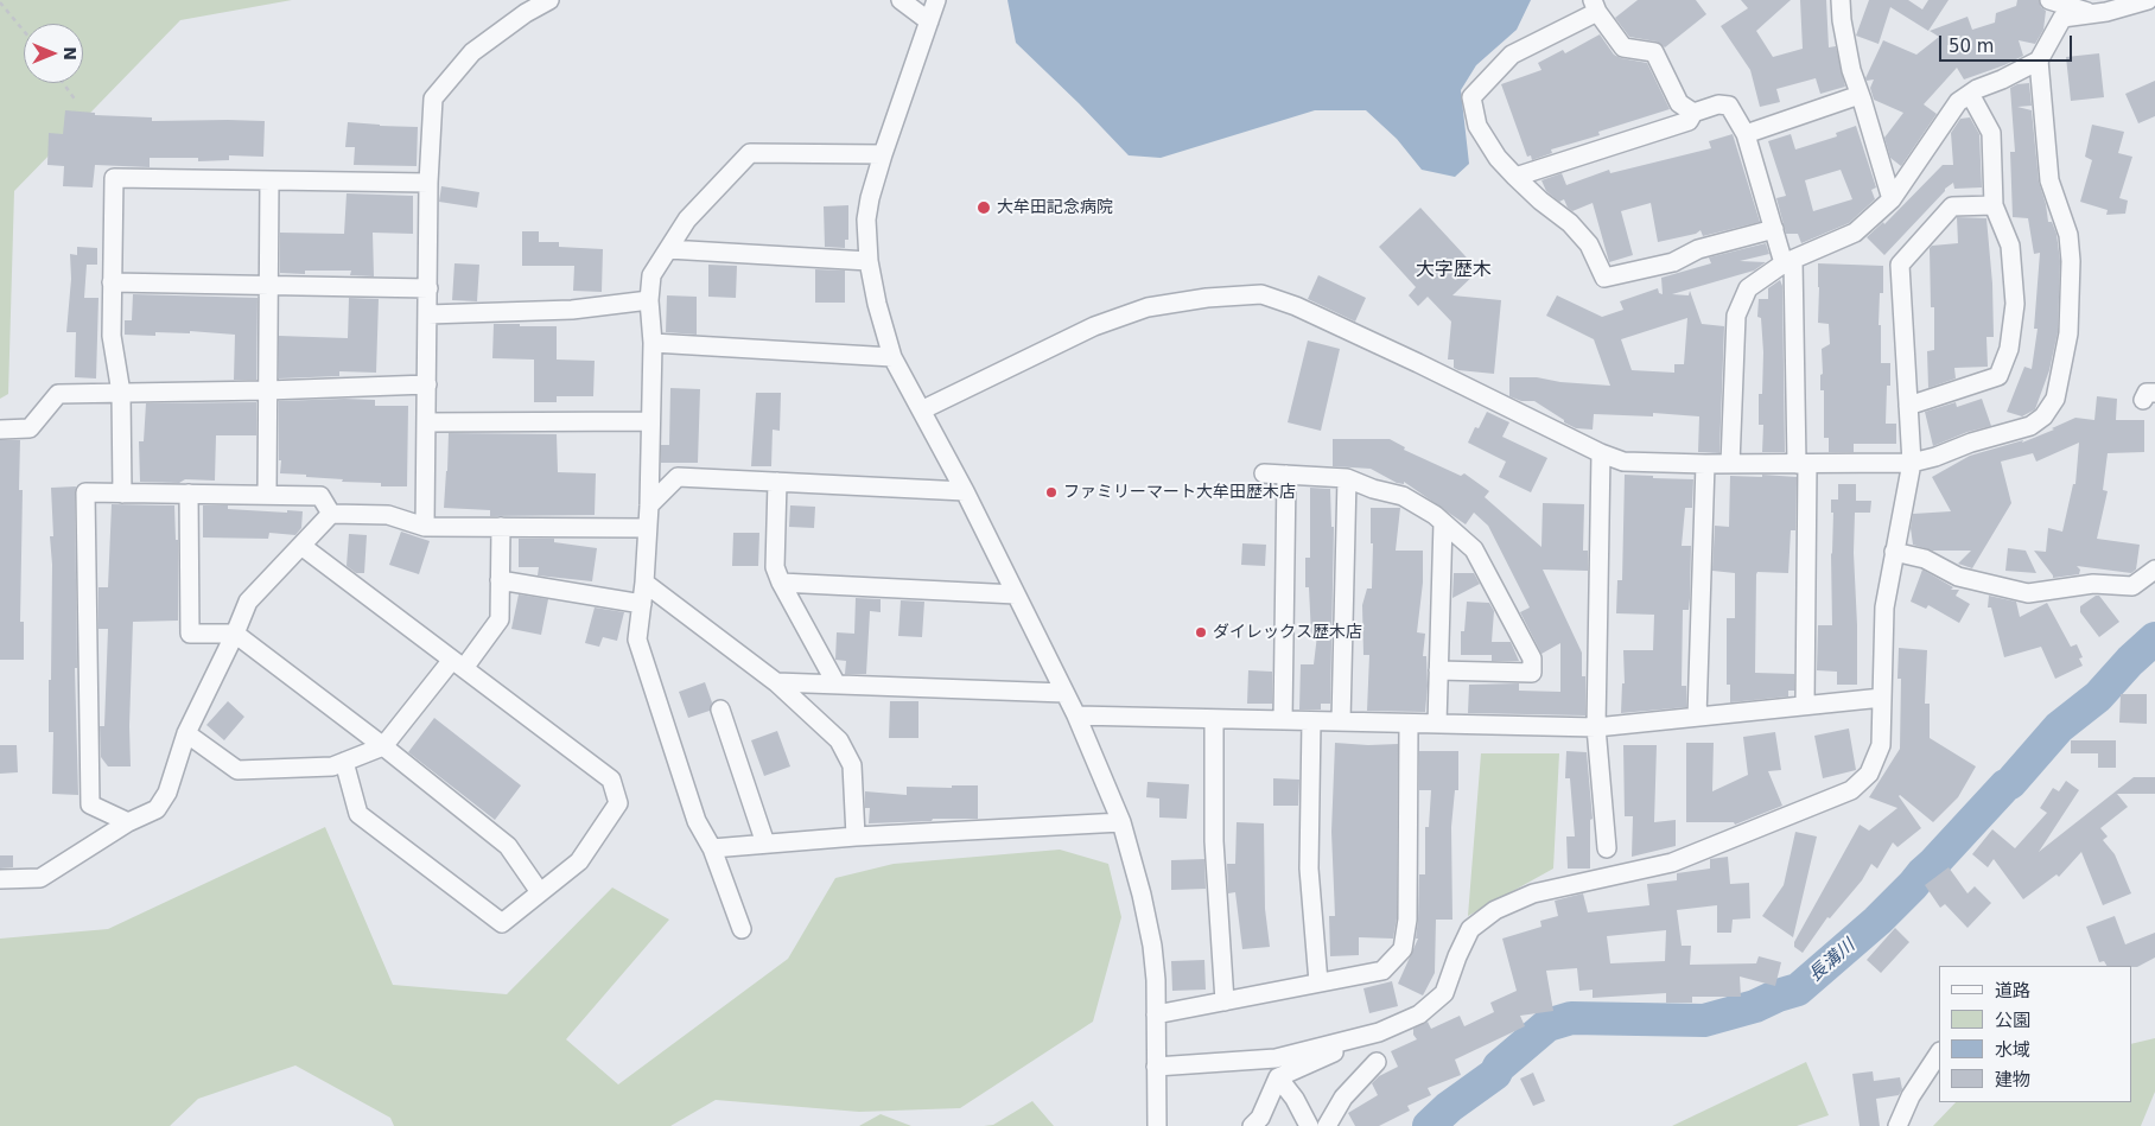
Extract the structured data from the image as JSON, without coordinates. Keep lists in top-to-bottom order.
{
  "districts": ["大字歴木"],
  "water": ["長溝川"],
  "places": ["大牟田記念病院", "ファミリーマート大牟田歴木店", "ダイレックス歴木店"],
  "legend": [
    "道路",
    "公園",
    "水域",
    "建物"
  ],
  "scale_bar": "50 m",
  "north": "right"
}
